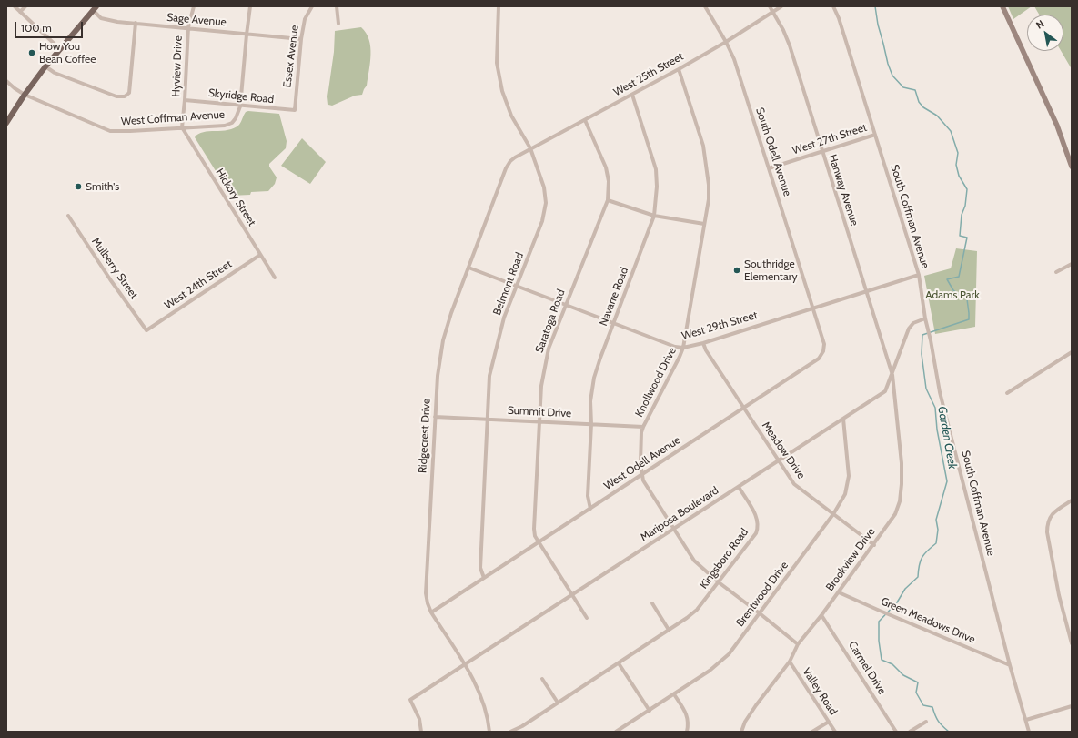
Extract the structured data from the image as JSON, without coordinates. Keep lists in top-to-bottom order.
{
  "streets": {
    "street": [
      "Sage Avenue",
      "Essex Avenue",
      "Hyview Drive",
      "West 25th Street",
      "Skyridge Road",
      "West Coffman Avenue",
      "West 27th Street",
      "South Odell Avenue",
      "Hanway Avenue",
      "Hickory Street",
      "South Coffman Avenue",
      "Mulberry Street",
      "Belmont Road",
      "West 24th Street",
      "Navarre Road",
      "Saratoga Road",
      "West 29th Street",
      "Knollwood Drive",
      "Summit Drive",
      "Ridgecrest Drive",
      "Meadow Drive",
      "West Odell Avenue",
      "Mariposa Boulevard",
      "Kingsboro Road",
      "Brookview Drive",
      "Brentwood Drive",
      "Green Meadows Drive",
      "Carmel Drive",
      "Valley Road"
    ]
  },
  "crossings": [
    ["Sage Avenue", "Essex Avenue"],
    ["Sage Avenue", "Hyview Drive"],
    ["Sage Avenue", "West Coffman Avenue"],
    ["Essex Avenue", "Skyridge Road"],
    ["Hyview Drive", "Skyridge Road"],
    ["Hyview Drive", "West Coffman Avenue"],
    ["Hyview Drive", "Hickory Street"],
    ["West 25th Street", "South Odell Avenue"],
    ["West 25th Street", "Hanway Avenue"],
    ["West 25th Street", "Belmont Road"],
    ["West 25th Street", "Navarre Road"],
    ["West 25th Street", "Saratoga Road"],
    ["West 25th Street", "Knollwood Drive"],
    ["West 25th Street", "Ridgecrest Drive"],
    ["Skyridge Road", "West Coffman Avenue"],
    ["West Coffman Avenue", "Hickory Street"],
    ["West 27th Street", "South Odell Avenue"],
    ["West 27th Street", "Hanway Avenue"],
    ["West 27th Street", "South Coffman Avenue"],
    ["South Odell Avenue", "West 29th Street"],
    ["South Odell Avenue", "West Odell Avenue"],
    ["Hanway Avenue", "West 29th Street"],
    ["Hanway Avenue", "Mariposa Boulevard"],
    ["Hanway Avenue", "Brookview Drive"],
    ["Hickory Street", "West 24th Street"],
    ["South Coffman Avenue", "West 29th Street"],
    ["South Coffman Avenue", "Mariposa Boulevard"],
    ["South Coffman Avenue", "Green Meadows Drive"],
    ["Mulberry Street", "West 24th Street"],
    ["Belmont Road", "West 29th Street"],
    ["Belmont Road", "Summit Drive"],
    ["Belmont Road", "Ridgecrest Drive"],
    ["Belmont Road", "West Odell Avenue"],
    ["Navarre Road", "West 29th Street"],
    ["Navarre Road", "Summit Drive"],
    ["Navarre Road", "West Odell Avenue"],
    ["Saratoga Road", "West 29th Street"],
    ["Saratoga Road", "Summit Drive"],
    ["Saratoga Road", "West Odell Avenue"],
    ["Saratoga Road", "Mariposa Boulevard"],
    ["West 29th Street", "Knollwood Drive"],
    ["West 29th Street", "Ridgecrest Drive"],
    ["West 29th Street", "Meadow Drive"],
    ["West 29th Street", "West Odell Avenue"],
    ["Knollwood Drive", "Summit Drive"],
    ["Knollwood Drive", "West Odell Avenue"],
    ["Knollwood Drive", "Mariposa Boulevard"],
    ["Knollwood Drive", "Kingsboro Road"],
    ["Knollwood Drive", "Brookview Drive"],
    ["Knollwood Drive", "Brentwood Drive"],
    ["Summit Drive", "Ridgecrest Drive"],
    ["Ridgecrest Drive", "West Odell Avenue"],
    ["Ridgecrest Drive", "Mariposa Boulevard"],
    ["Meadow Drive", "West Odell Avenue"],
    ["Meadow Drive", "Mariposa Boulevard"],
    ["Meadow Drive", "Brookview Drive"],
    ["Meadow Drive", "Brentwood Drive"],
    ["Mariposa Boulevard", "Kingsboro Road"],
    ["Mariposa Boulevard", "Brookview Drive"],
    ["Mariposa Boulevard", "Brentwood Drive"],
    ["Brookview Drive", "Green Meadows Drive"],
    ["Brookview Drive", "Carmel Drive"],
    ["Brookview Drive", "Valley Road"]
  ],
  "water": ["Garden Creek"],
  "parks": ["Adams Park"],
  "places": ["How You Bean Coffee", "Smith's", "Southridge Elementary"],
  "scale_bar": "100 m",
  "north": "top left"
}
